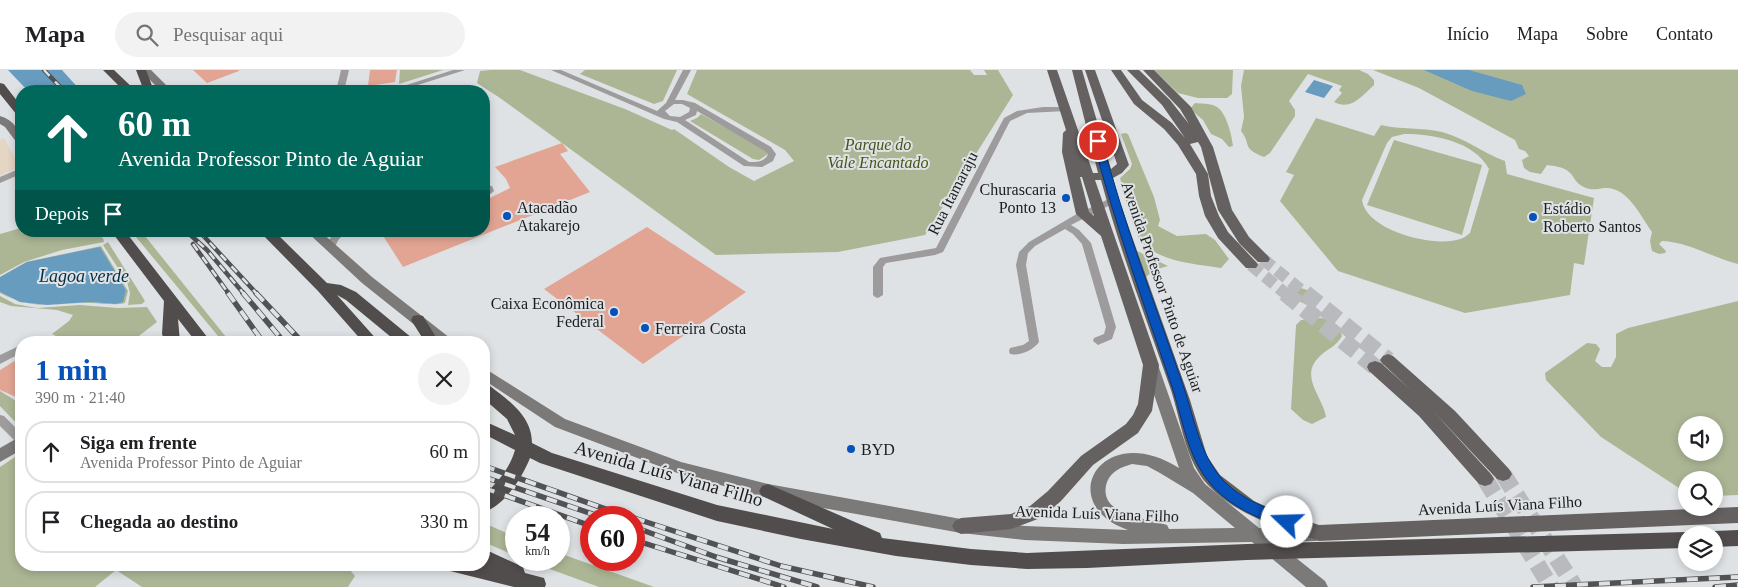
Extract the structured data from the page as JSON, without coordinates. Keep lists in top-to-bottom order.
{
  "streets": {
    "highway": ["Avenida Luís Viana Filho"],
    "main road": ["Avenida Professor Pinto de Aguiar"],
    "street": ["Rua Itamaraju"]
  },
  "crossings": [
    ["Avenida Professor Pinto de Aguiar", "Avenida Luís Viana Filho"]
  ],
  "water": ["Lagoa verde"],
  "parks": ["Parque do Vale Encantado"],
  "places": [
    "Churascaria Ponto 13",
    "Atacadão Atakarejo",
    "Estádio Roberto Santos",
    "Caixa Econômica Federal",
    "Ferreira Costa",
    "BYD"
  ],
  "page": {
    "header": "Mapa",
    "search": "Pesquisar aqui",
    "nav": [
      "Início",
      "Mapa",
      "Sobre",
      "Contato"
    ],
    "turn": ["60 m", "Avenida Professor Pinto de Aguiar"],
    "then": "Depois",
    "heading": ["1 min", "390 m · 21:40"],
    "list": [
      {
        "name": "Siga em frente",
        "note": "Avenida Professor Pinto de Aguiar",
        "value": "60 m"
      },
      {
        "name": "Chegada ao destino",
        "value": "330 m"
      }
    ],
    "speed": "54 km/h",
    "limit": "60"
  }
}
